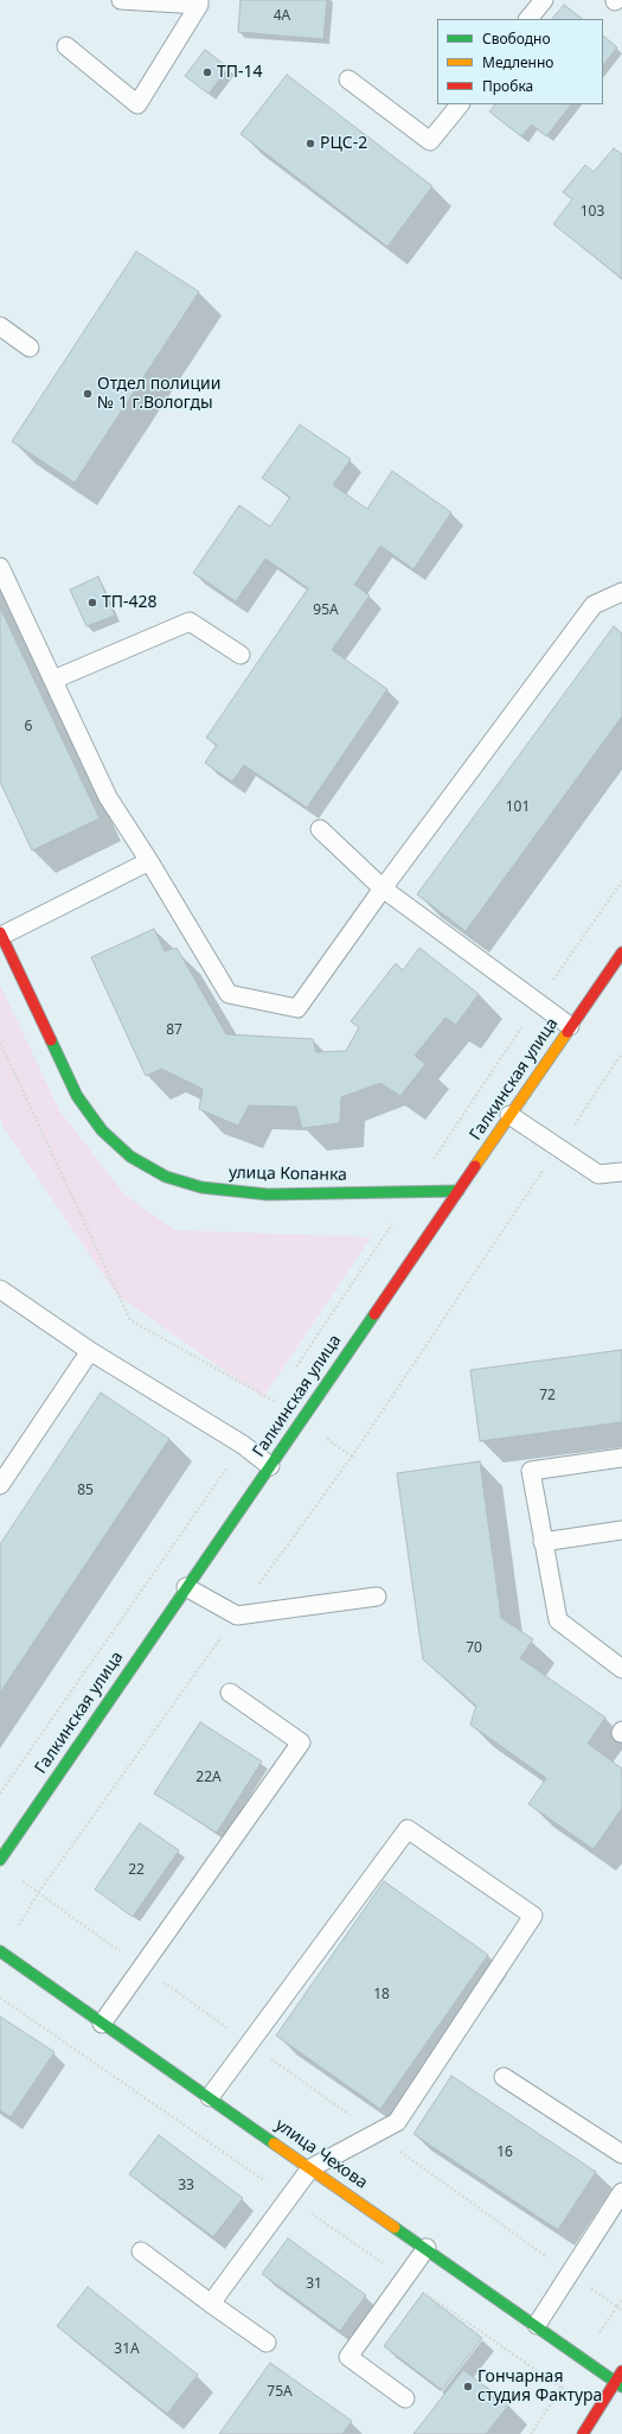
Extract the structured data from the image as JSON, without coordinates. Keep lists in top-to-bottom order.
{
  "streets": {
    "street": ["Галкинская улица", "улица Копанка", "улица Чехова"]
  },
  "crossings": [
    ["Галкинская улица", "улица Копанка"]
  ],
  "places": [
    "ТП-14",
    "РЦС-2",
    "Отдел полиции № 1 г.Вологды",
    "ТП-428",
    "Гончарная студия Фактура"
  ],
  "house_numbers": [
    "4А",
    "103",
    "95А",
    "6",
    "101",
    "87",
    "72",
    "85",
    "70",
    "22А",
    "22",
    "18",
    "16",
    "33",
    "31",
    "31А",
    "75А"
  ],
  "legend": ["Свободно", "Медленно", "Пробка"]
}
